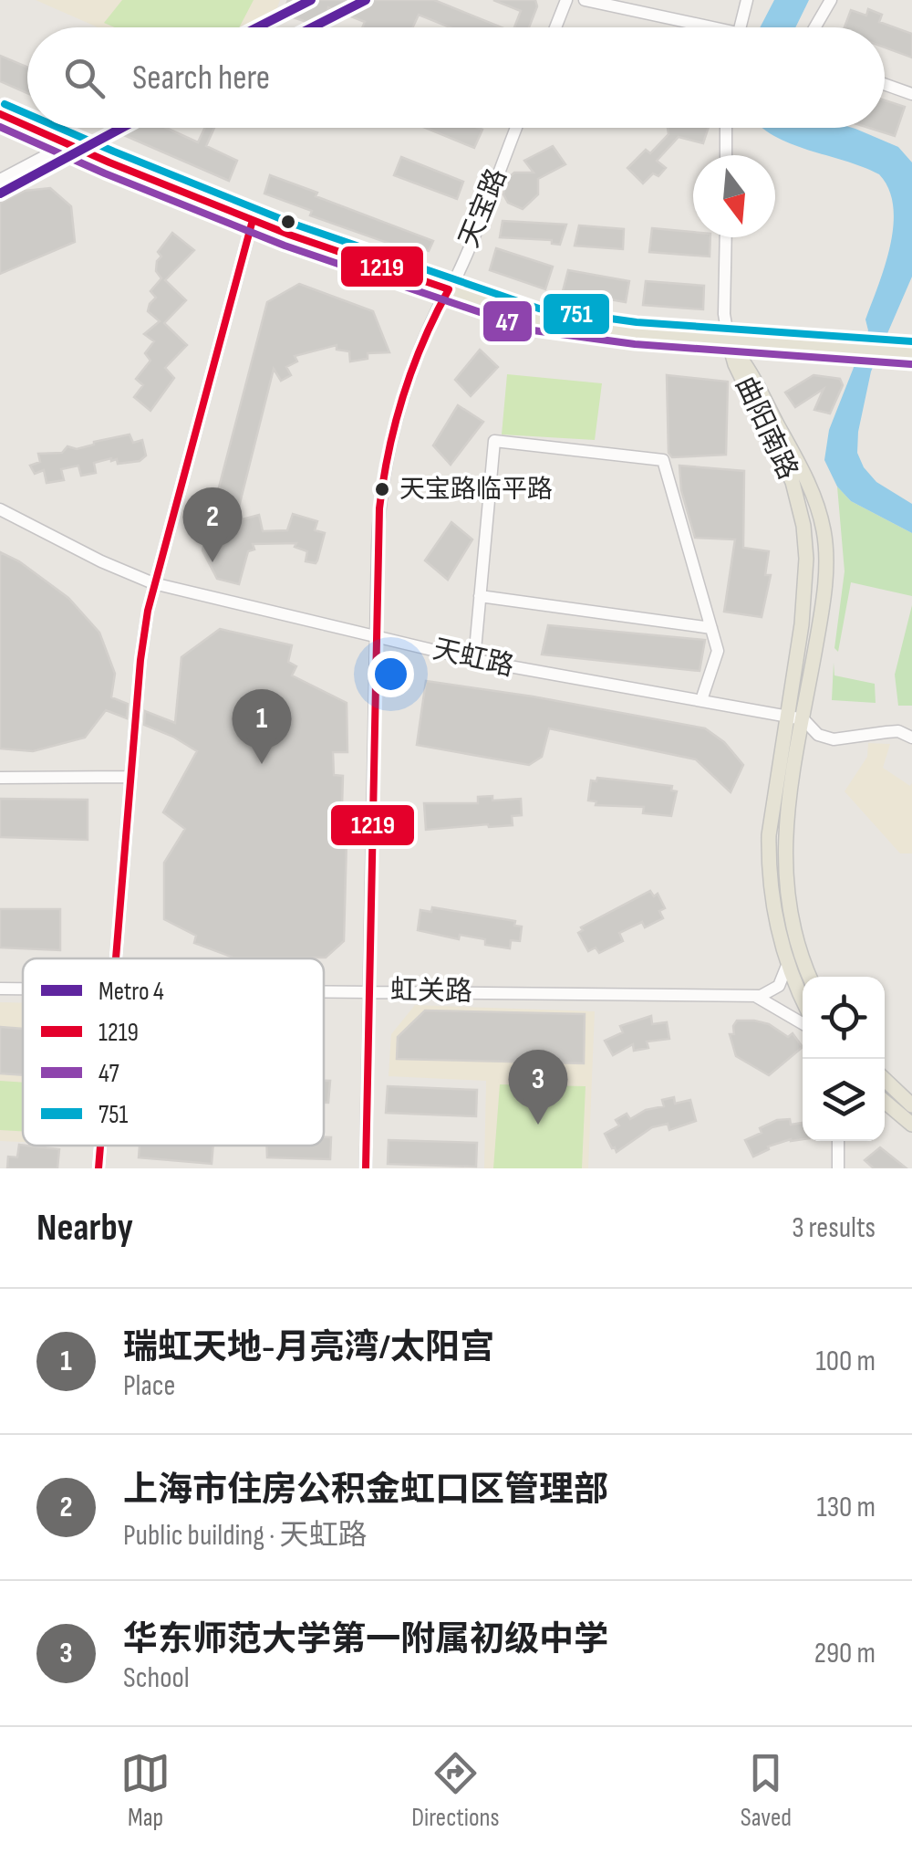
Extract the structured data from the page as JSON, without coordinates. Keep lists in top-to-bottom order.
{
  "streets": {
    "main road": ["曲阳南路"],
    "street": ["天宝路", "天虹路", "虹关路"]
  },
  "crossings": [
    ["天宝路", "天虹路"],
    ["天宝路", "虹关路"],
    ["曲阳南路", "天虹路"]
  ],
  "places": ["天宝路临平路"],
  "lines": [
    "metro line 4",
    "transit line 751",
    "transit line 1219",
    "transit line 47"
  ],
  "legend": [
    "Metro 4",
    "1219",
    "47",
    "751"
  ],
  "north": "bottom",
  "page": {
    "search": "Search here",
    "pins": ["2", "1", "3"],
    "heading": ["Nearby", "3 results"],
    "list": [
      {
        "mark": "1",
        "name": "瑞虹天地-月亮湾/太阳宫",
        "note": "Place",
        "value": "100 m"
      },
      {
        "mark": "2",
        "name": "上海市住房公积金虹口区管理部",
        "note": "Public building · 天虹路",
        "value": "130 m"
      },
      {
        "mark": "3",
        "name": "华东师范大学第一附属初级中学",
        "note": "School",
        "value": "290 m"
      }
    ],
    "nav": ["Map", "Directions", "Saved"]
  }
}
